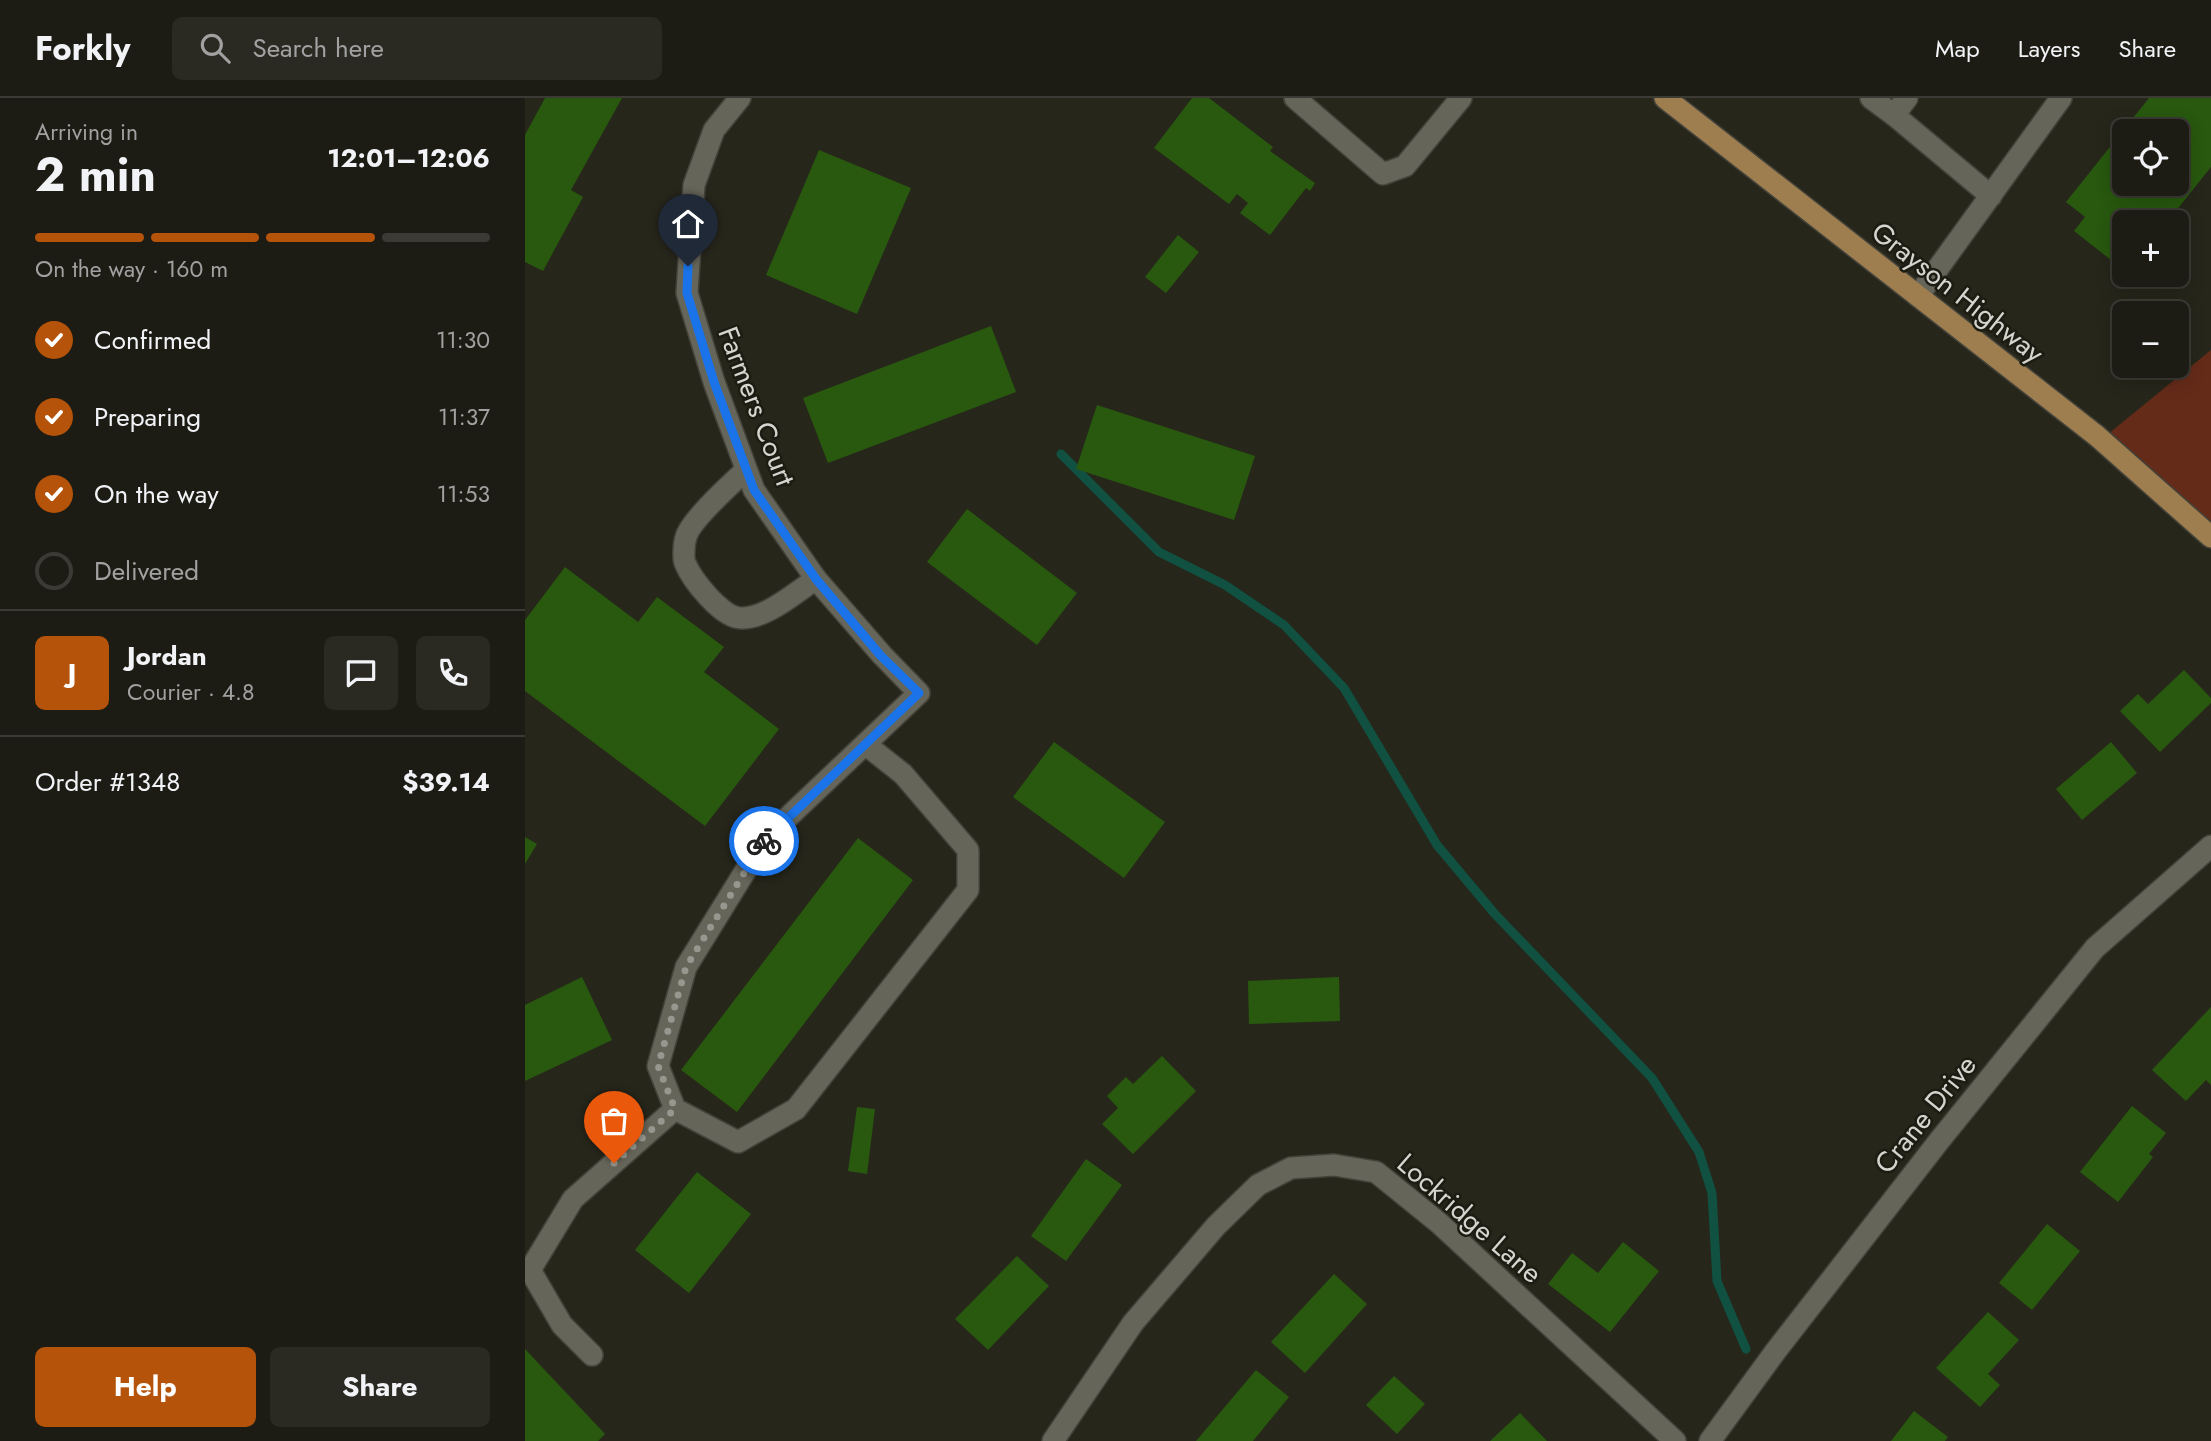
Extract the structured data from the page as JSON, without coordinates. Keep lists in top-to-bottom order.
{
  "streets": {
    "main road": ["Grayson Highway"],
    "street": ["Farmers Court", "Crane Drive", "Lockridge Lane"]
  },
  "page": {
    "header": "Forkly",
    "search": "Search here",
    "nav": ["Map", "Layers", "Share"],
    "heading": ["2 min", "Arriving in", "12:01–12:06"],
    "panel": [
      "Jordan",
      "Courier · 4.8",
      "Order #1348",
      "$39.14"
    ],
    "map_buttons": ["+", "−"],
    "bar": "On the way · 160 m",
    "list": [
      ["Confirmed", "11:30"],
      ["Preparing", "11:37"],
      ["On the way", "11:53"],
      "Delivered"
    ],
    "round": "J",
    "buttons": ["Help", "Share"]
  }
}
